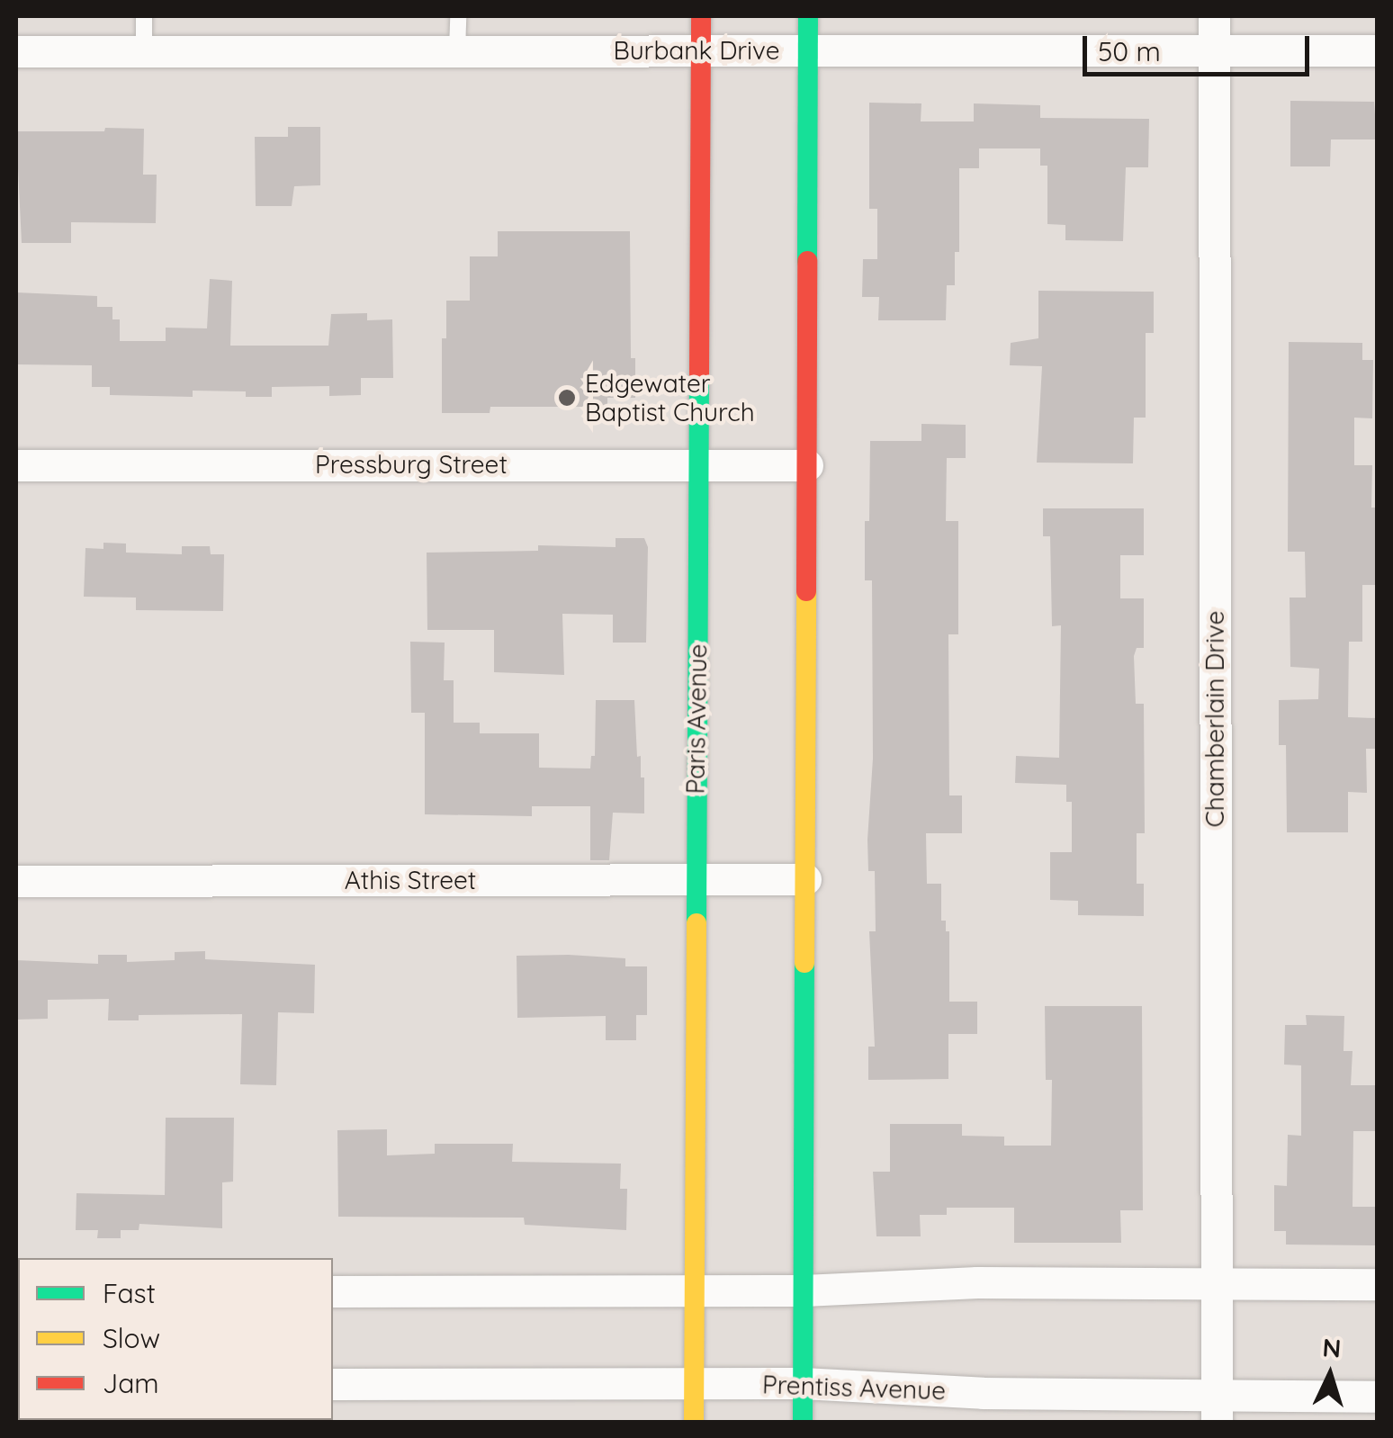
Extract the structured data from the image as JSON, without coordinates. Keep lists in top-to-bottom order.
{
  "streets": {
    "street": [
      "Burbank Drive",
      "Pressburg Street",
      "Paris Avenue",
      "Chamberlain Drive",
      "Athis Street",
      "Prentiss Avenue"
    ]
  },
  "crossings": [
    ["Burbank Drive", "Paris Avenue"],
    ["Burbank Drive", "Chamberlain Drive"],
    ["Pressburg Street", "Paris Avenue"],
    ["Paris Avenue", "Athis Street"],
    ["Paris Avenue", "Prentiss Avenue"],
    ["Chamberlain Drive", "Prentiss Avenue"]
  ],
  "places": ["Edgewater Baptist Church"],
  "legend": ["Fast", "Slow", "Jam"],
  "scale_bar": "50 m",
  "north": "top"
}
